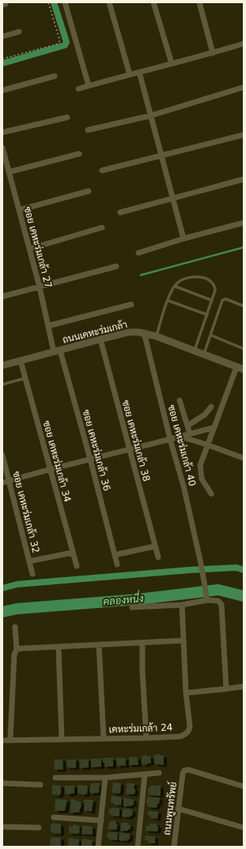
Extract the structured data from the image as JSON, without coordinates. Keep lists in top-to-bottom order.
{
  "streets": {
    "street": [
      "ซอย เคหะร่มเกล้า 27",
      "ถนนเคหะร่มเกล้า",
      "ซอย เคหะร่มเกล้า 38",
      "ซอย เคหะร่มเกล้า 40",
      "ซอย เคหะร่มเกล้า 36",
      "ซอย เคหะร่มเกล้า 34",
      "ซอย เคหะร่มเกล้า 32",
      "เคหะร่มเกล้า 24",
      "ถนนพูนทรัพย์"
    ]
  },
  "crossings": [
    ["ซอย เคหะร่มเกล้า 27", "ถนนเคหะร่มเกล้า"],
    ["ซอย เคหะร่มเกล้า 27", "ซอย เคหะร่มเกล้า 36"],
    ["ถนนเคหะร่มเกล้า", "ซอย เคหะร่มเกล้า 38"],
    ["ถนนเคหะร่มเกล้า", "ซอย เคหะร่มเกล้า 40"],
    ["ถนนเคหะร่มเกล้า", "ซอย เคหะร่มเกล้า 36"],
    ["ถนนเคหะร่มเกล้า", "ซอย เคหะร่มเกล้า 34"]
  ],
  "water": ["คลองหนึ่ง"]
}
